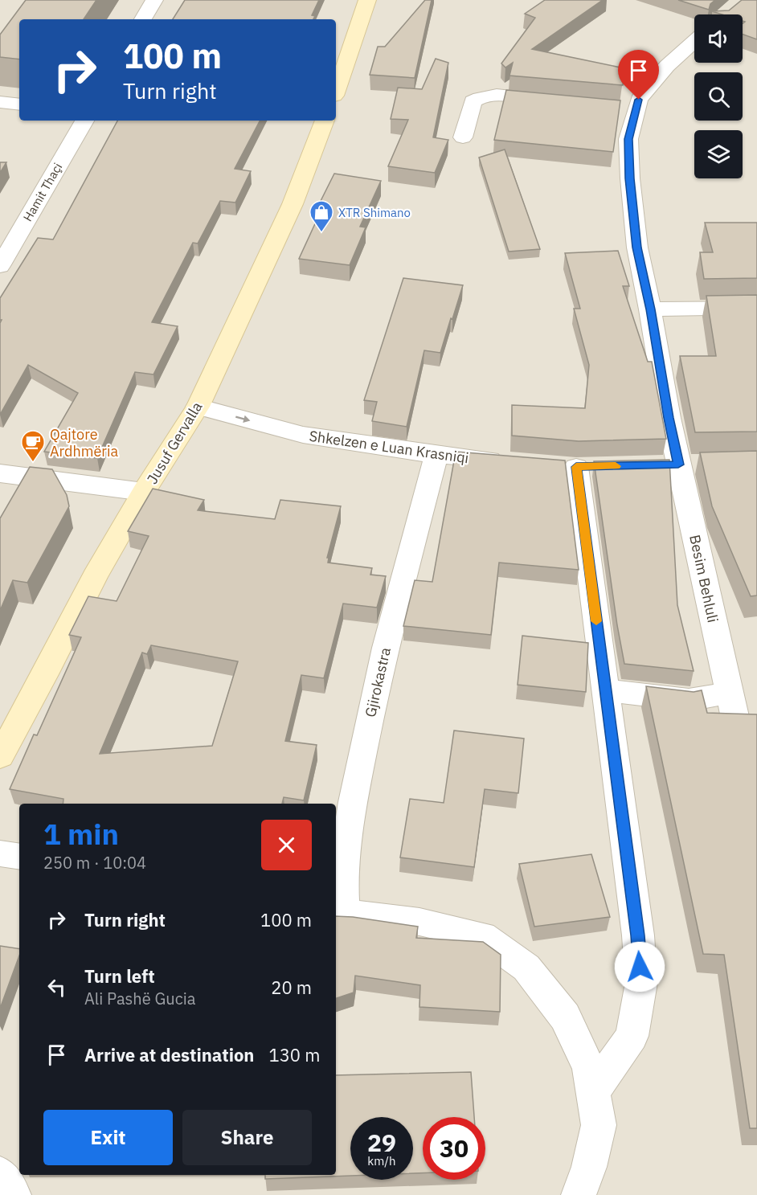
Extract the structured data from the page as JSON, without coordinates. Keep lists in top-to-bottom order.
{
  "streets": {
    "street": [
      "Hamit Thaçi",
      "Jusuf Gervalla",
      "Shkelzen e Luan Krasniqi",
      "Besim Behluli",
      "Gjirokastra"
    ]
  },
  "crossings": [
    ["Jusuf Gervalla", "Shkelzen e Luan Krasniqi"],
    ["Shkelzen e Luan Krasniqi", "Gjirokastra"]
  ],
  "one_way": ["Shkelzen e Luan Krasniqi"],
  "places": {
    "shop": ["XTR Shimano"],
    "cafe": ["Qajtore Ardhmëria"]
  },
  "page": {
    "turn": ["100 m", "Turn right"],
    "heading": ["1 min", "250 m · 10:04"],
    "list": [
      {
        "name": "Turn right",
        "value": "100 m"
      },
      {
        "name": "Turn left",
        "note": "Ali Pashë Gucia",
        "value": "20 m"
      },
      {
        "name": "Arrive at destination",
        "value": "130 m"
      }
    ],
    "buttons": ["Exit", "Share"],
    "speed": "29 km/h",
    "limit": "30"
  }
}
